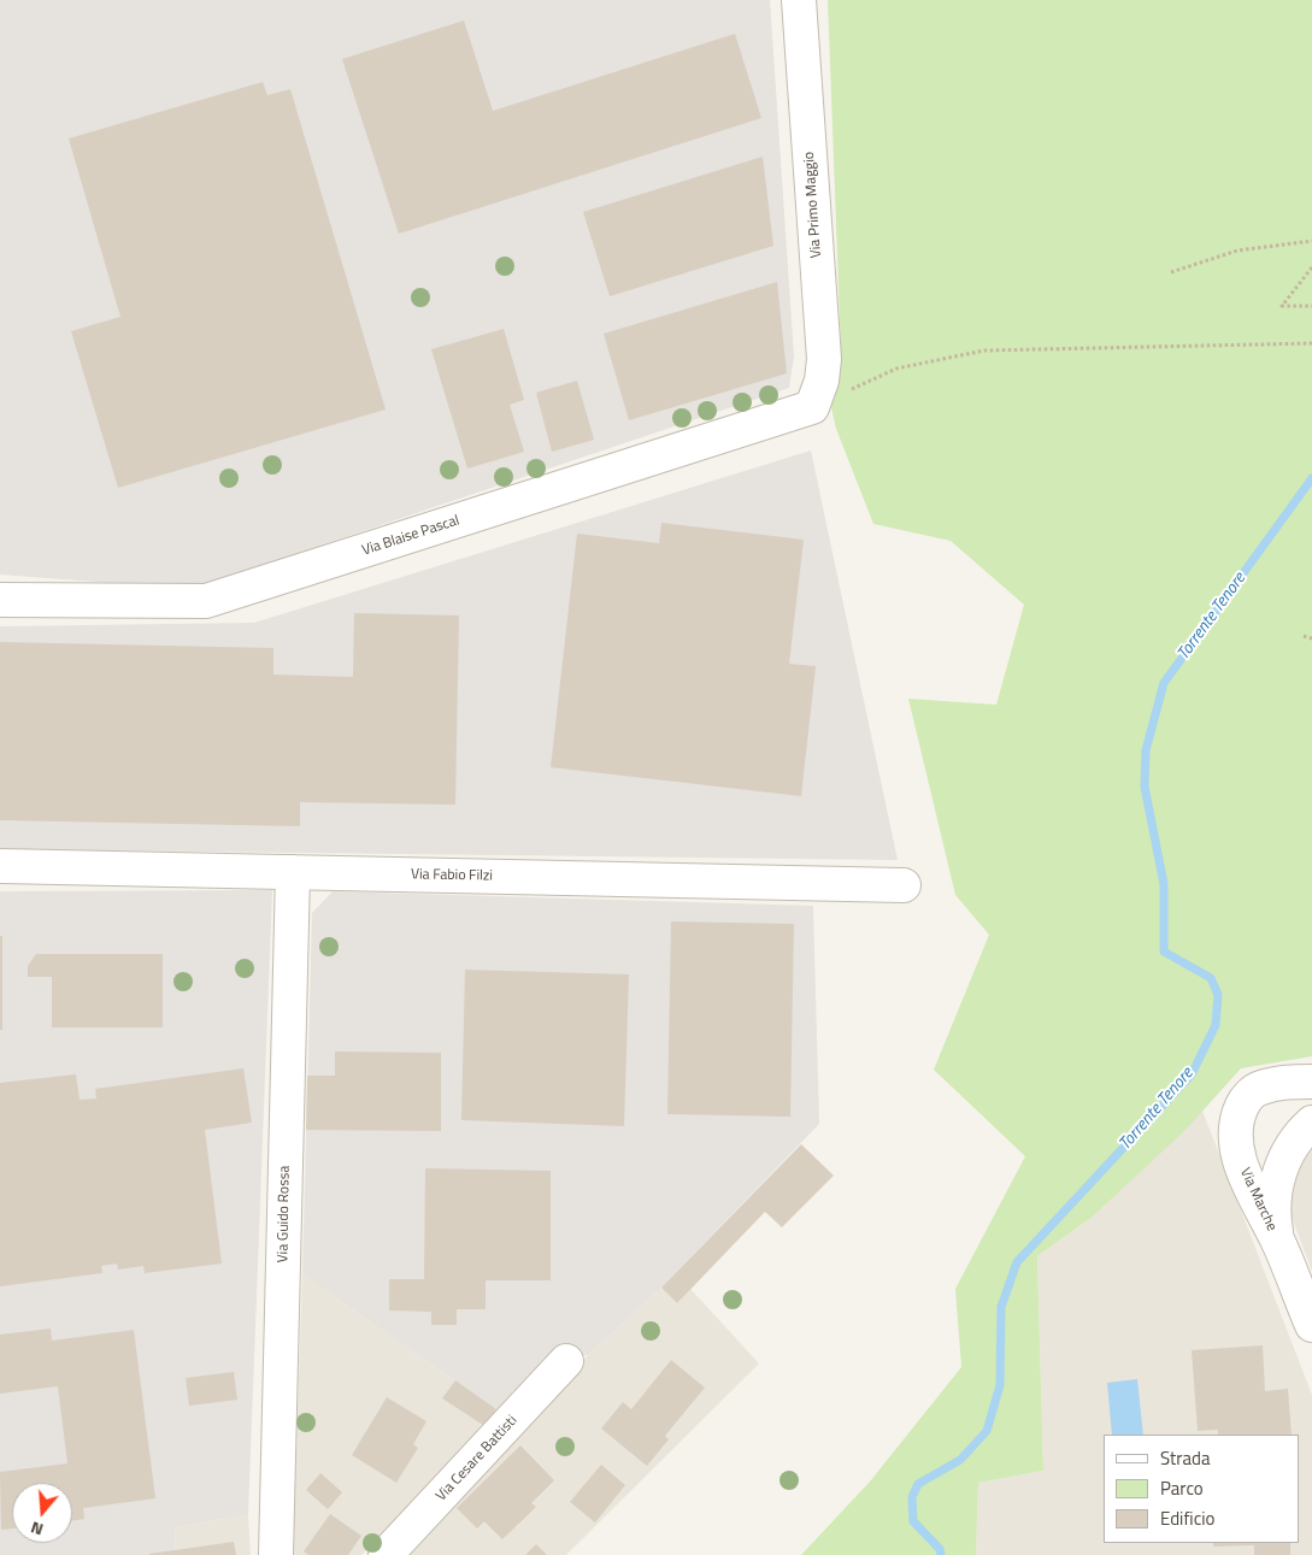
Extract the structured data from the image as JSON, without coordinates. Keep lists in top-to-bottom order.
{
  "streets": {
    "street": [
      "Via Primo Maggio",
      "Via Blaise Pascal",
      "Via Fabio Filzi",
      "Via Marche",
      "Via Guido Rossa",
      "Via Cesare Battisti"
    ]
  },
  "crossings": [
    ["Via Primo Maggio", "Via Blaise Pascal"],
    ["Via Fabio Filzi", "Via Guido Rossa"]
  ],
  "water": ["Torrente Tenore"],
  "legend": ["Strada", "Parco", "Edificio"],
  "north": "bottom"
}
